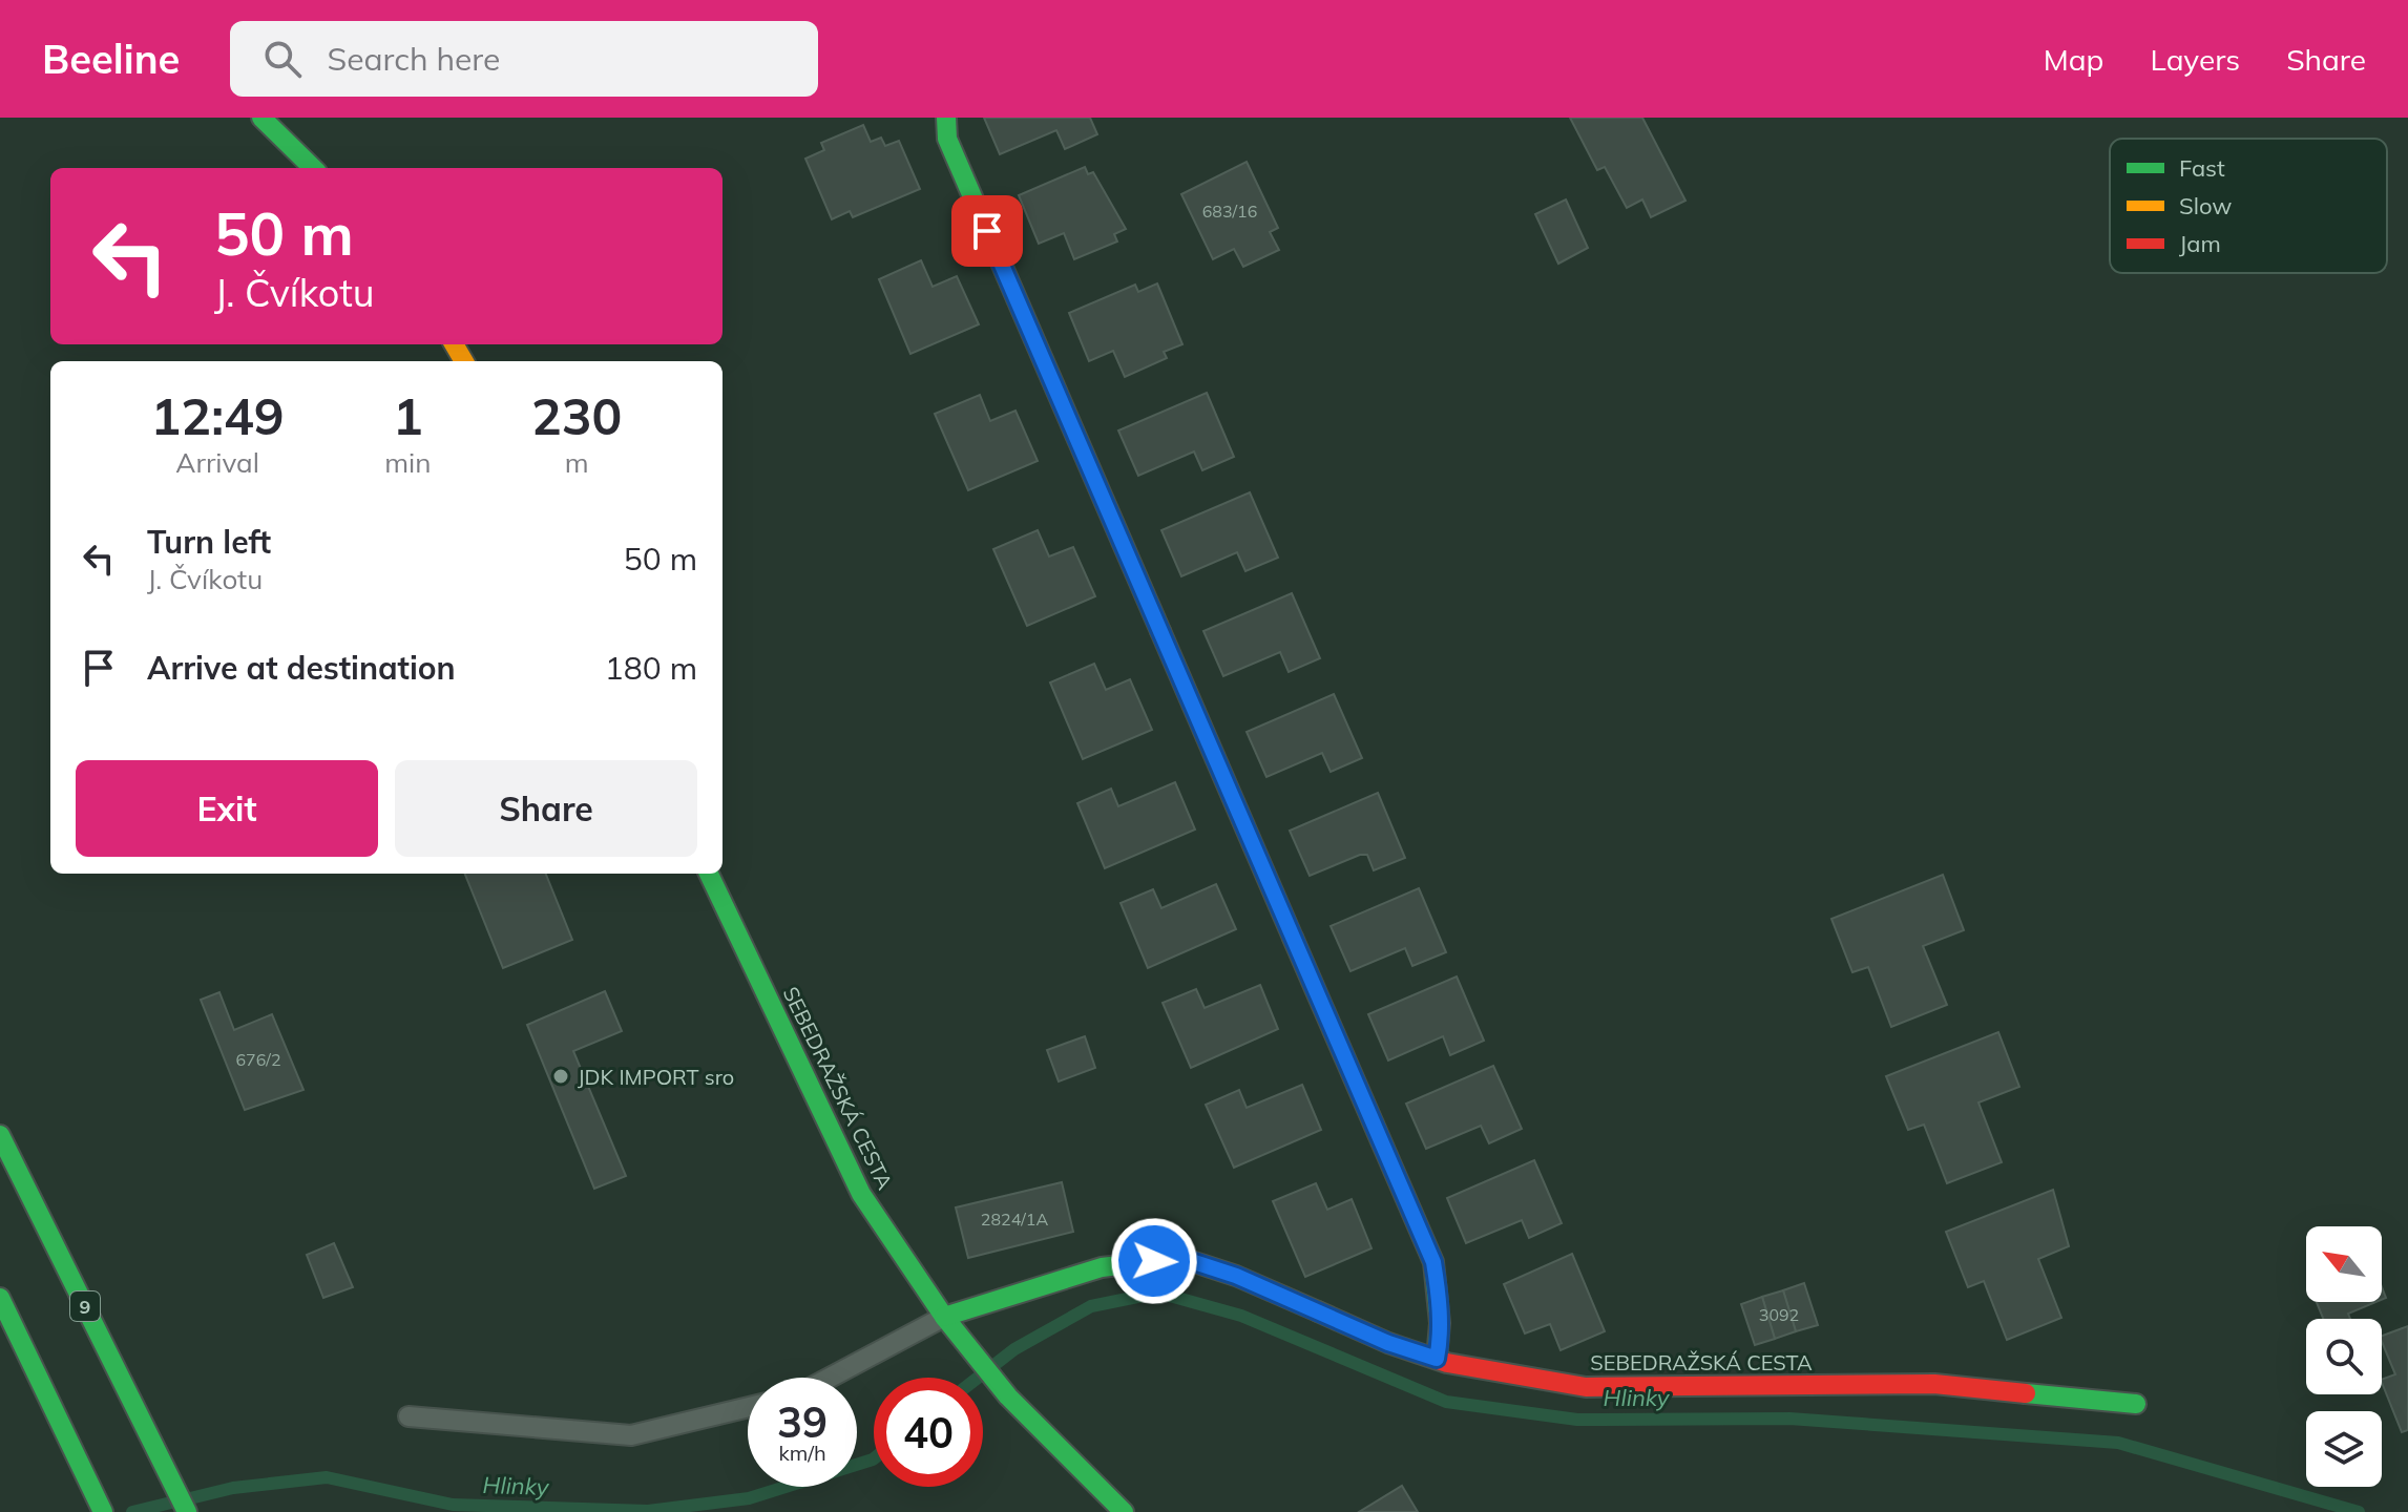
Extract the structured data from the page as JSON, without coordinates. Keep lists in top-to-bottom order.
{
  "streets": {
    "street": ["SEBEDRAŽSKÁ CESTA", "9"]
  },
  "water": ["Hlinky"],
  "places": ["JDK IMPORT sro"],
  "house_numbers": [
    "683/16",
    "676/2",
    "2824/1A",
    "3092"
  ],
  "legend": ["Fast", "Slow", "Jam"],
  "north": "top left",
  "page": {
    "header": "Beeline",
    "search": "Search here",
    "nav": ["Map", "Layers", "Share"],
    "turn": ["50 m", "J. Čvíkotu"],
    "eta": [
      "12:49",
      "Arrival",
      "1",
      "min",
      "230",
      "m"
    ],
    "list": [
      {
        "name": "Turn left",
        "note": "J. Čvíkotu",
        "value": "50 m"
      },
      {
        "name": "Arrive at destination",
        "value": "180 m"
      }
    ],
    "buttons": ["Exit", "Share"],
    "speed": "39 km/h",
    "limit": "40"
  }
}
